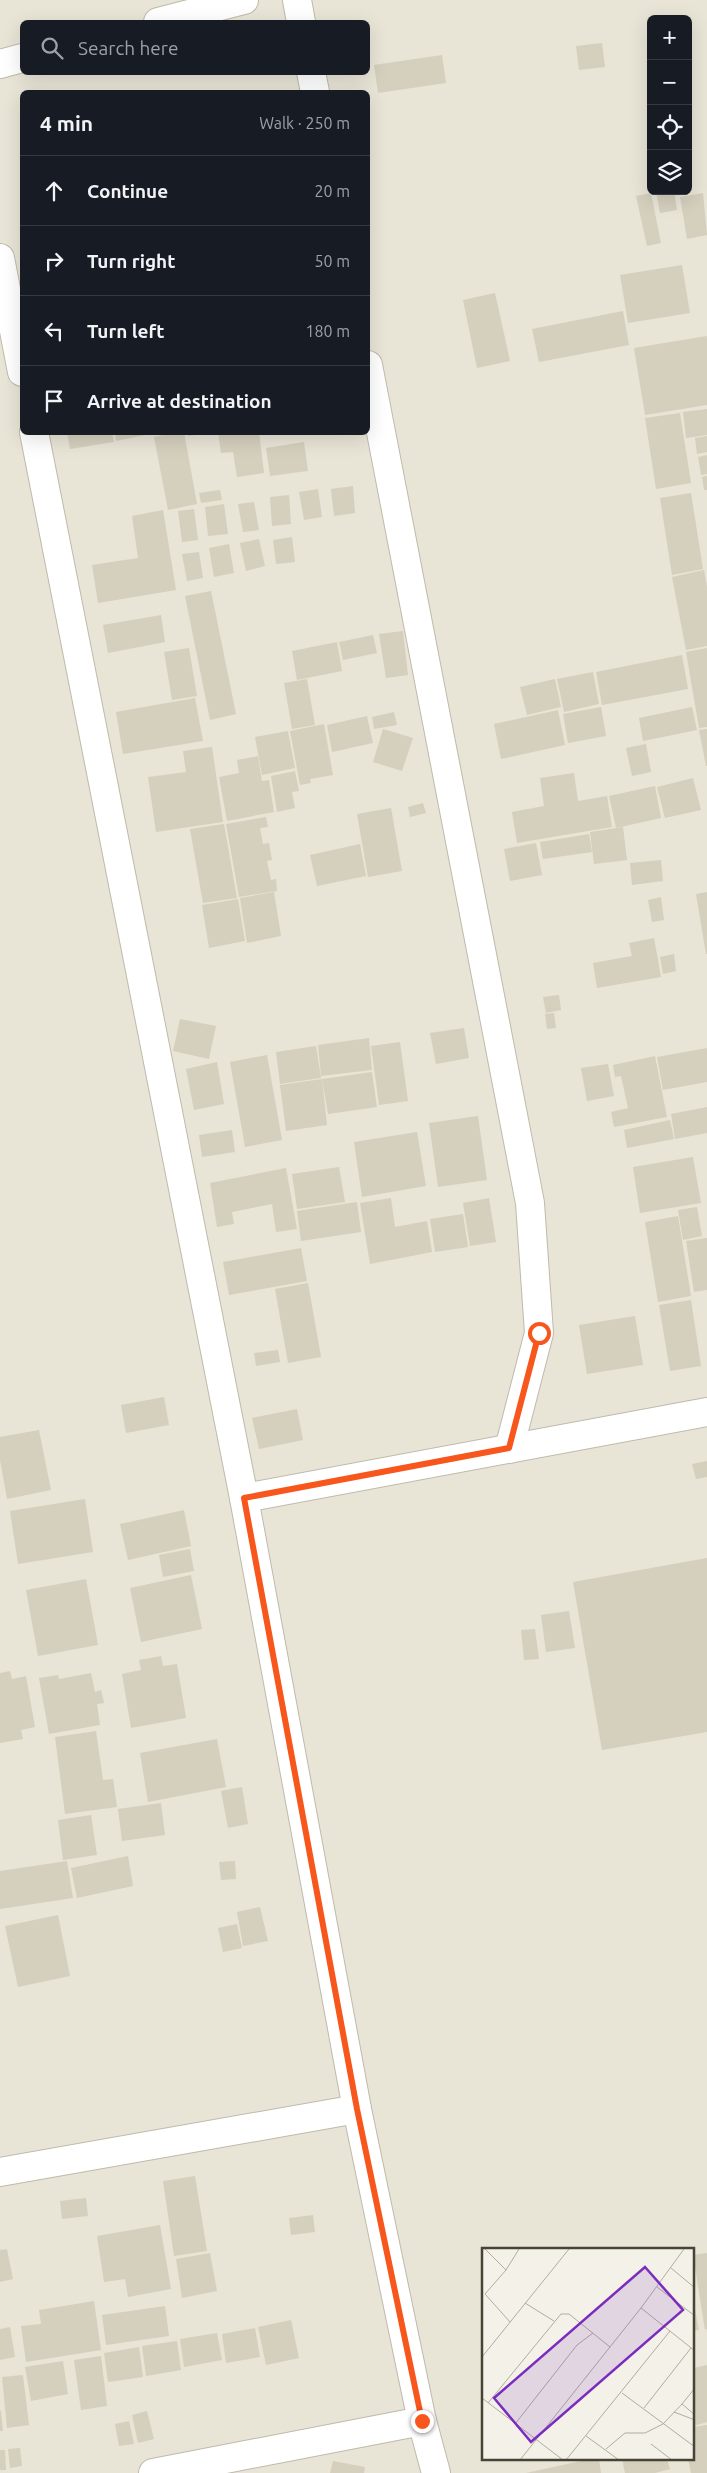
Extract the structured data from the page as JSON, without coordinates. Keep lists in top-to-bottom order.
{
  "page": {
    "map_buttons": ["+", "−"],
    "search": "Search here",
    "heading": ["4 min", "Walk · 250 m"],
    "list": [
      ["Continue", "20 m"],
      ["Turn right", "50 m"],
      ["Turn left", "180 m"],
      "Arrive at destination"
    ]
  }
}
